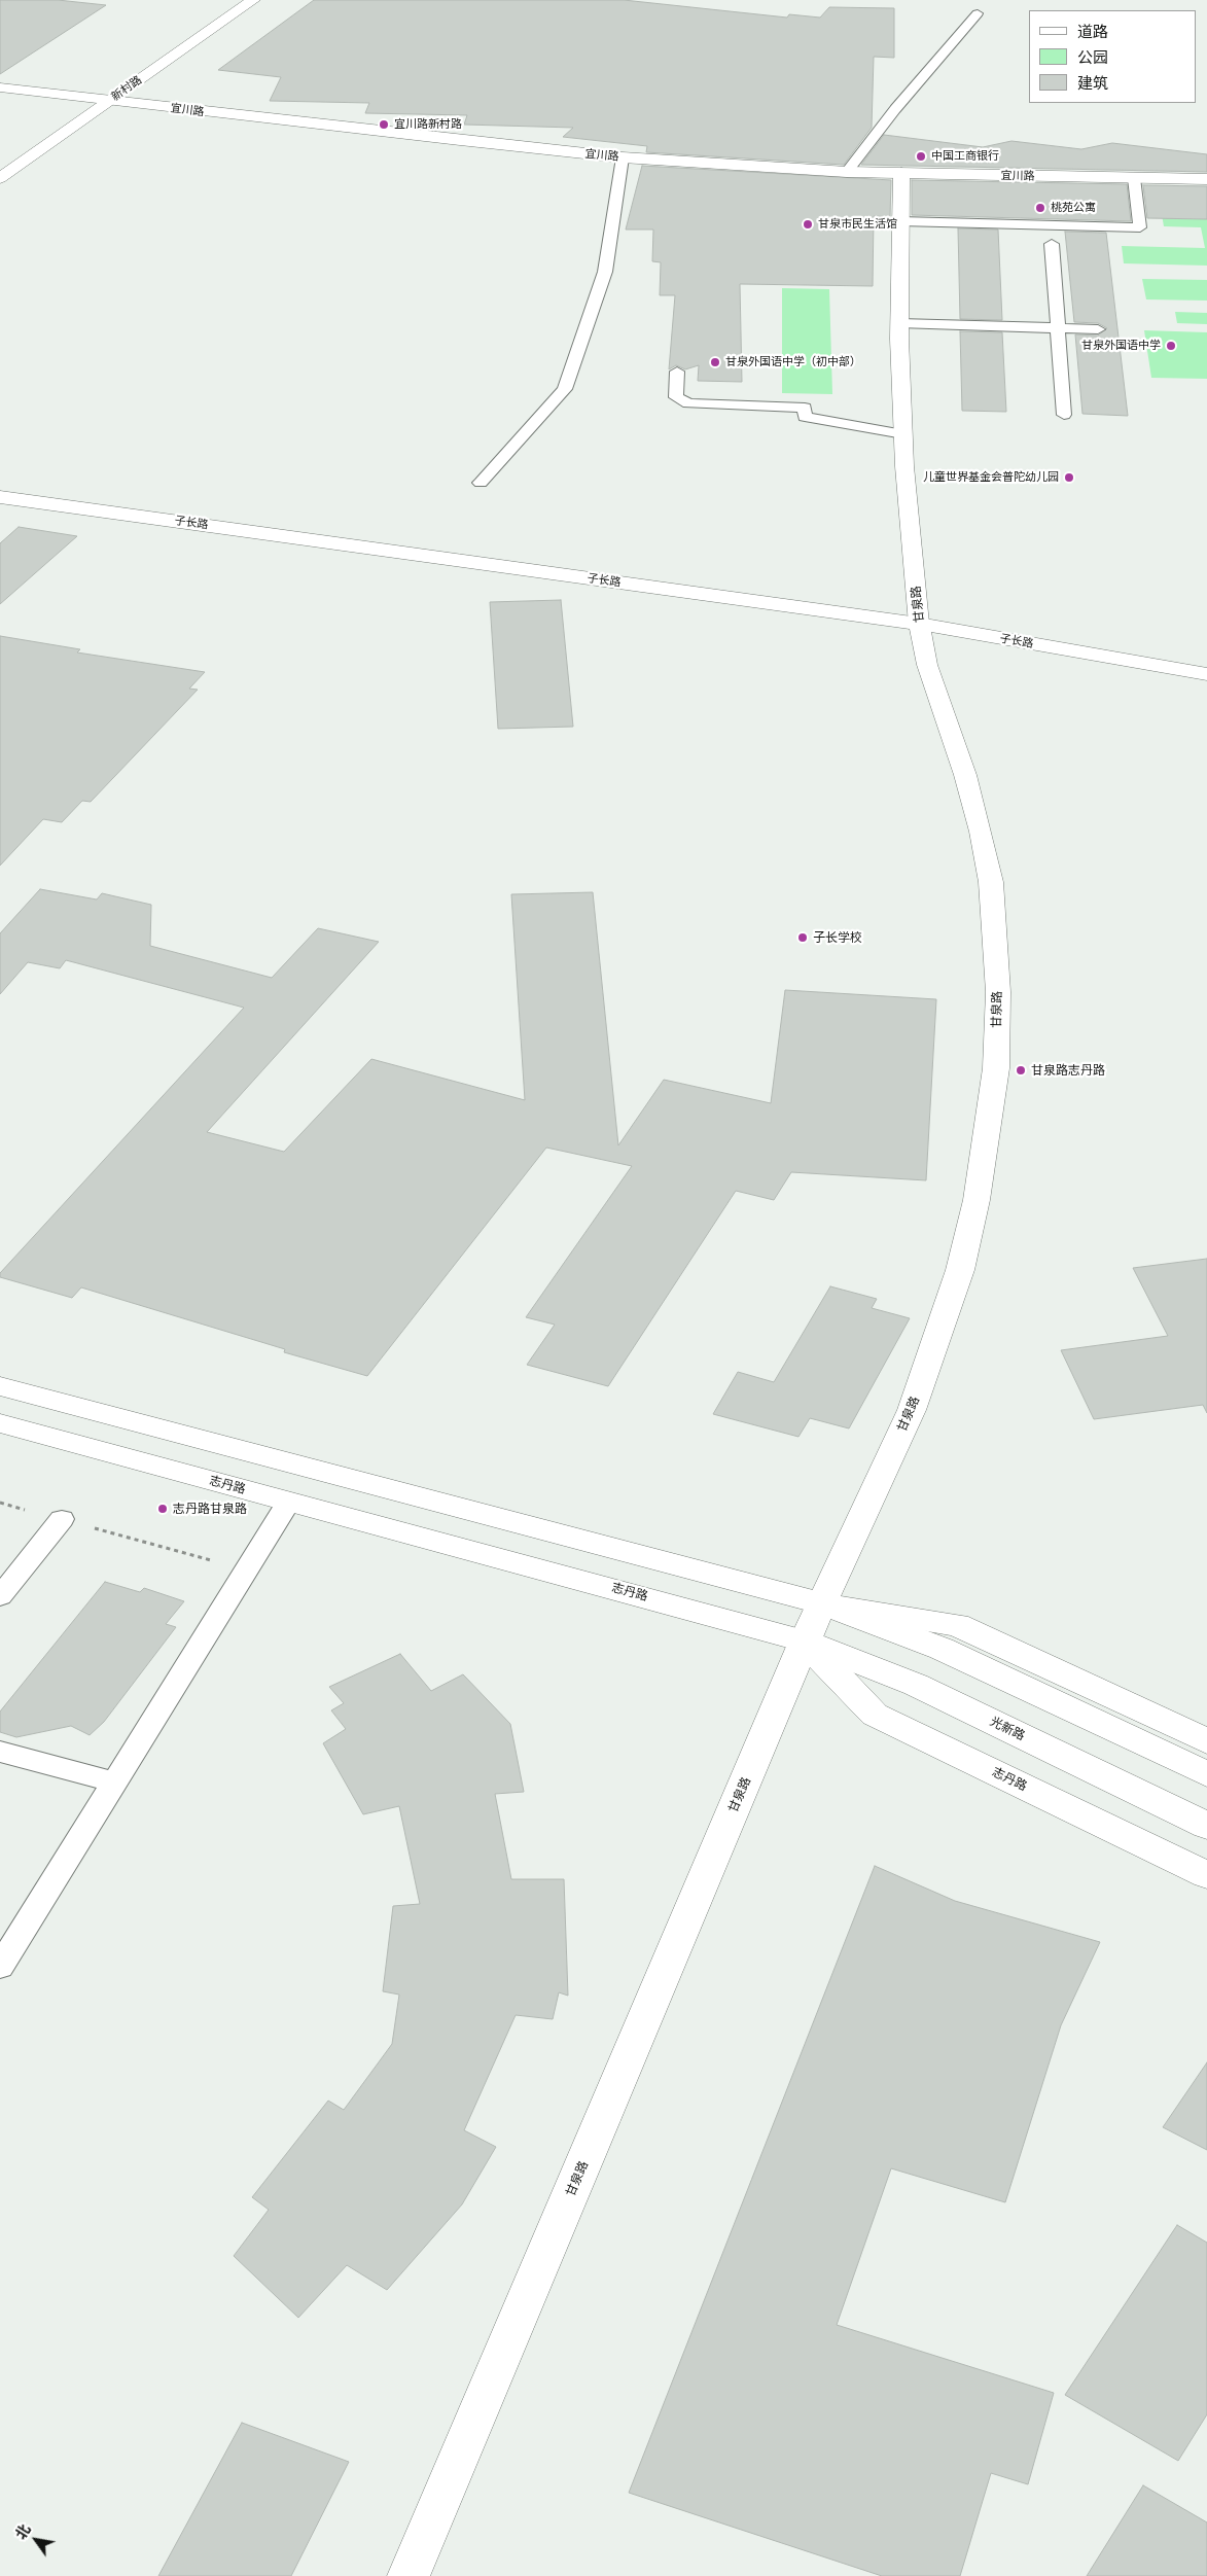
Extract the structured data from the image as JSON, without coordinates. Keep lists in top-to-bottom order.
{
  "streets": {
    "street": [
      "新村路",
      "宜川路",
      "子长路",
      "甘泉路",
      "志丹路",
      "光新路"
    ]
  },
  "crossings": [
    ["新村路", "宜川路"],
    ["宜川路", "甘泉路"],
    ["子长路", "甘泉路"],
    ["甘泉路", "志丹路"],
    ["甘泉路", "光新路"],
    ["志丹路", "光新路"]
  ],
  "places": [
    "宜川路新村路",
    "中国工商银行",
    "桃苑公寓",
    "甘泉市民生活馆",
    "甘泉外国语中学",
    "甘泉外国语中学（初中部）",
    "儿童世界基金会普陀幼儿园",
    "子长学校",
    "甘泉路志丹路",
    "志丹路甘泉路"
  ],
  "legend": ["道路", "公园", "建筑"],
  "north": "top left"
}
